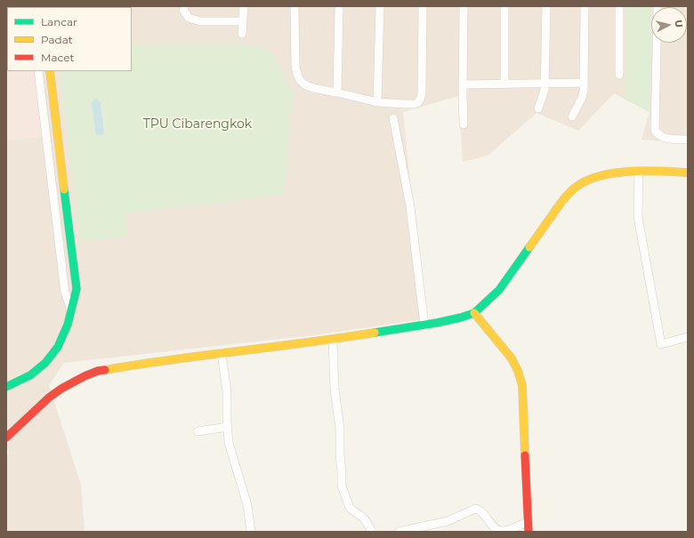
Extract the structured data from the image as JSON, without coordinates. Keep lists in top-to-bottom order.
{
  "parks": ["TPU Cibarengkok"],
  "legend": ["Lancar", "Padat", "Macet"],
  "north": "right"
}
